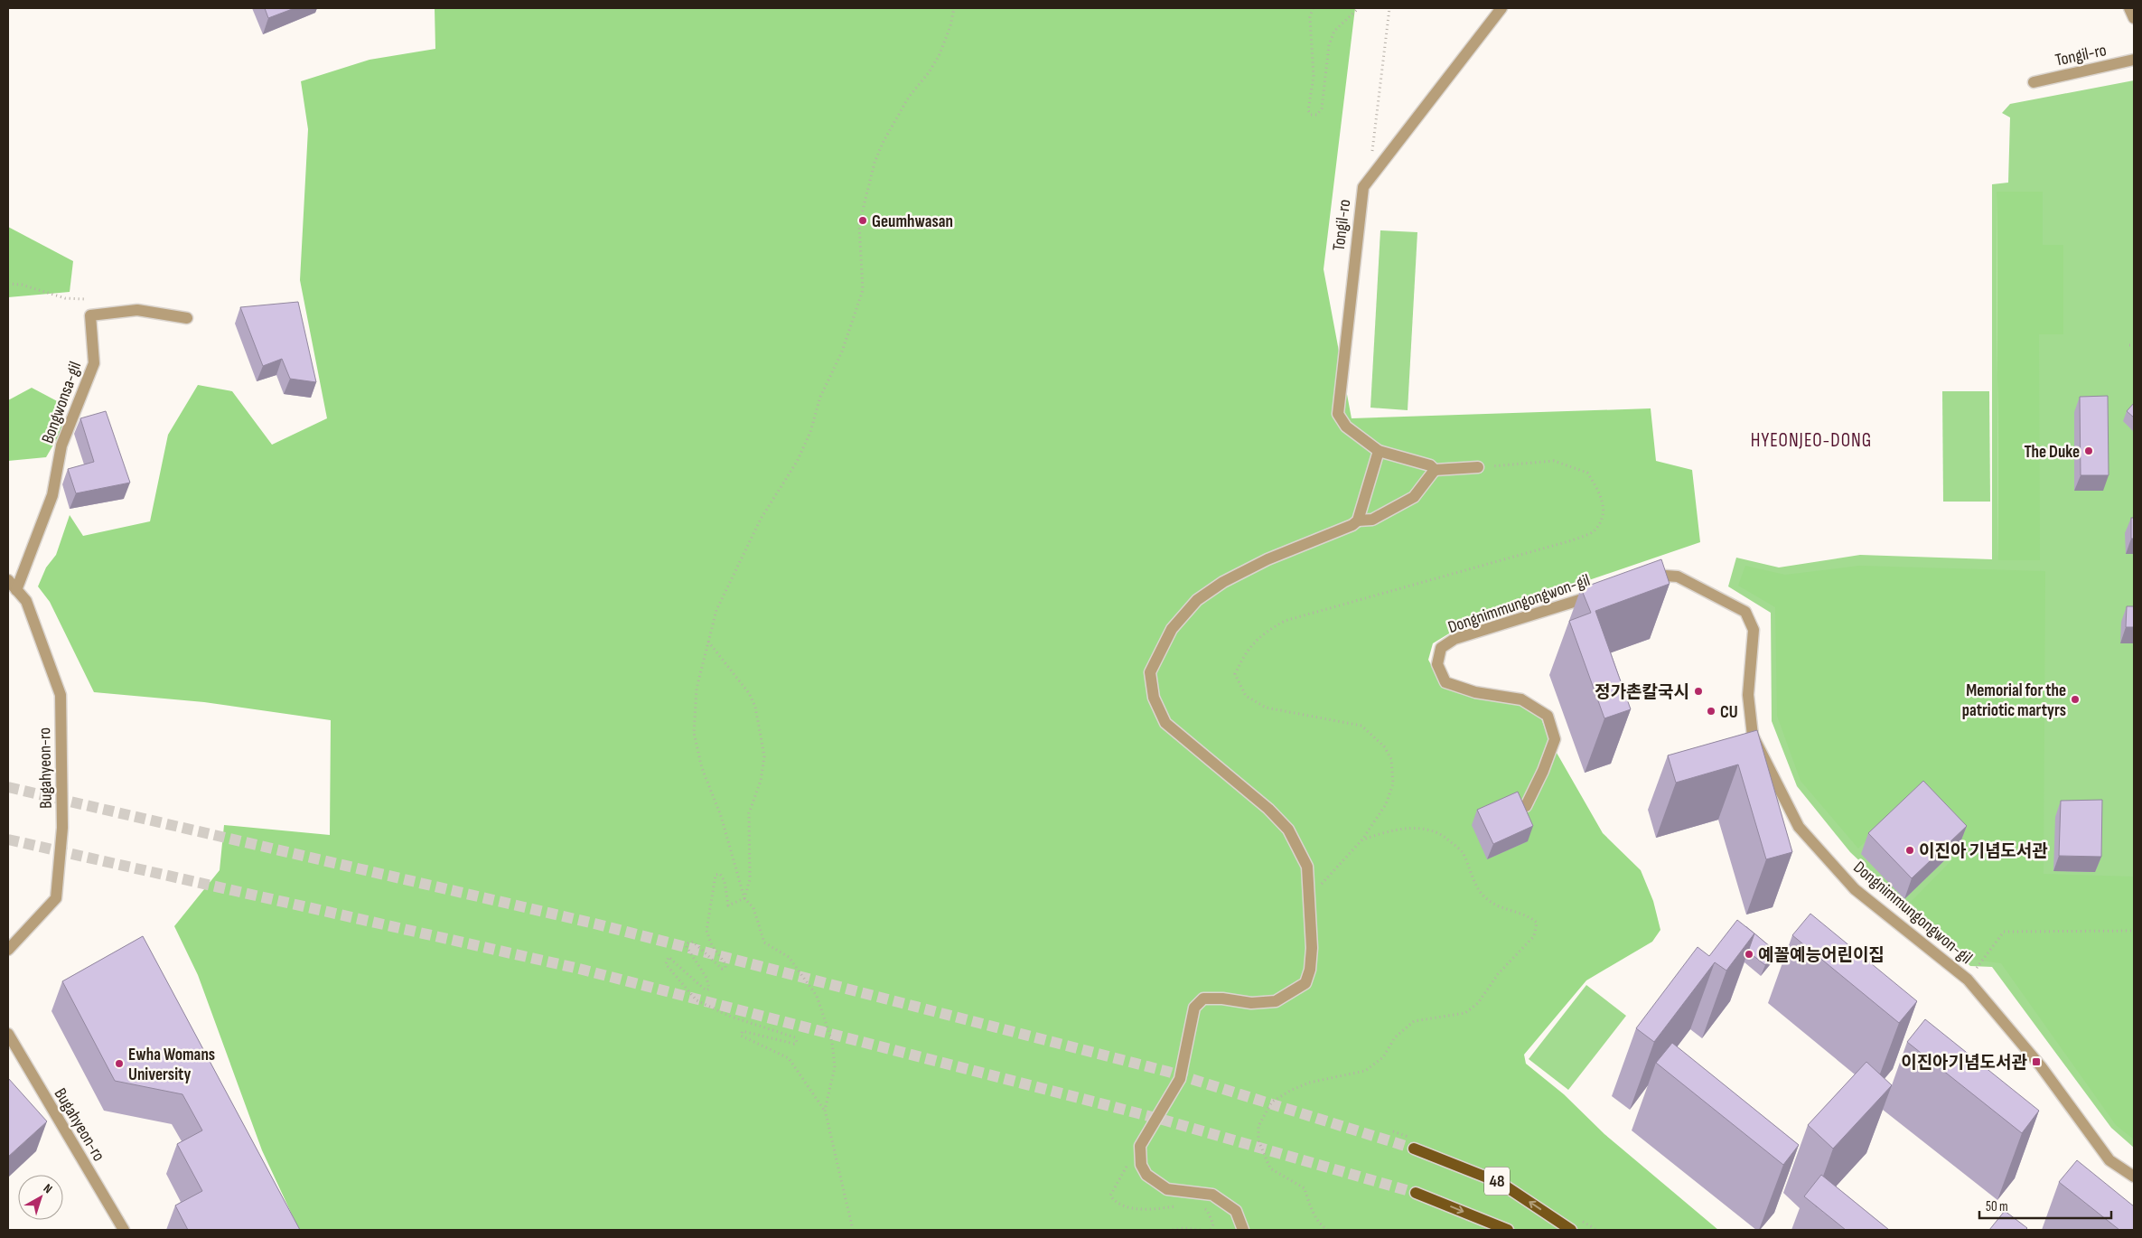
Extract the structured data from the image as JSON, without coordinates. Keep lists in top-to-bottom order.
{
  "streets": {
    "main road": ["48"],
    "street": [
      "Tongil-ro",
      "Bongwonsa-gil",
      "Dongnimmungongwon-gil",
      "Bugahyeon-ro"
    ]
  },
  "crossings": [
    ["Bongwonsa-gil", "Bugahyeon-ro"]
  ],
  "districts": ["HYEONJEO-DONG"],
  "places": {
    "other": [
      "Geumhwasan",
      "The Duke",
      "정가촌칼국시",
      "Memorial for the patriotic martyrs",
      "CU",
      "이진아 기념도서관",
      "예꼴예능어린이집",
      "Ewha Womans University"
    ],
    "transit": ["이진아기념도서관"]
  },
  "scale_bar": "50 m",
  "north": "top right"
}
